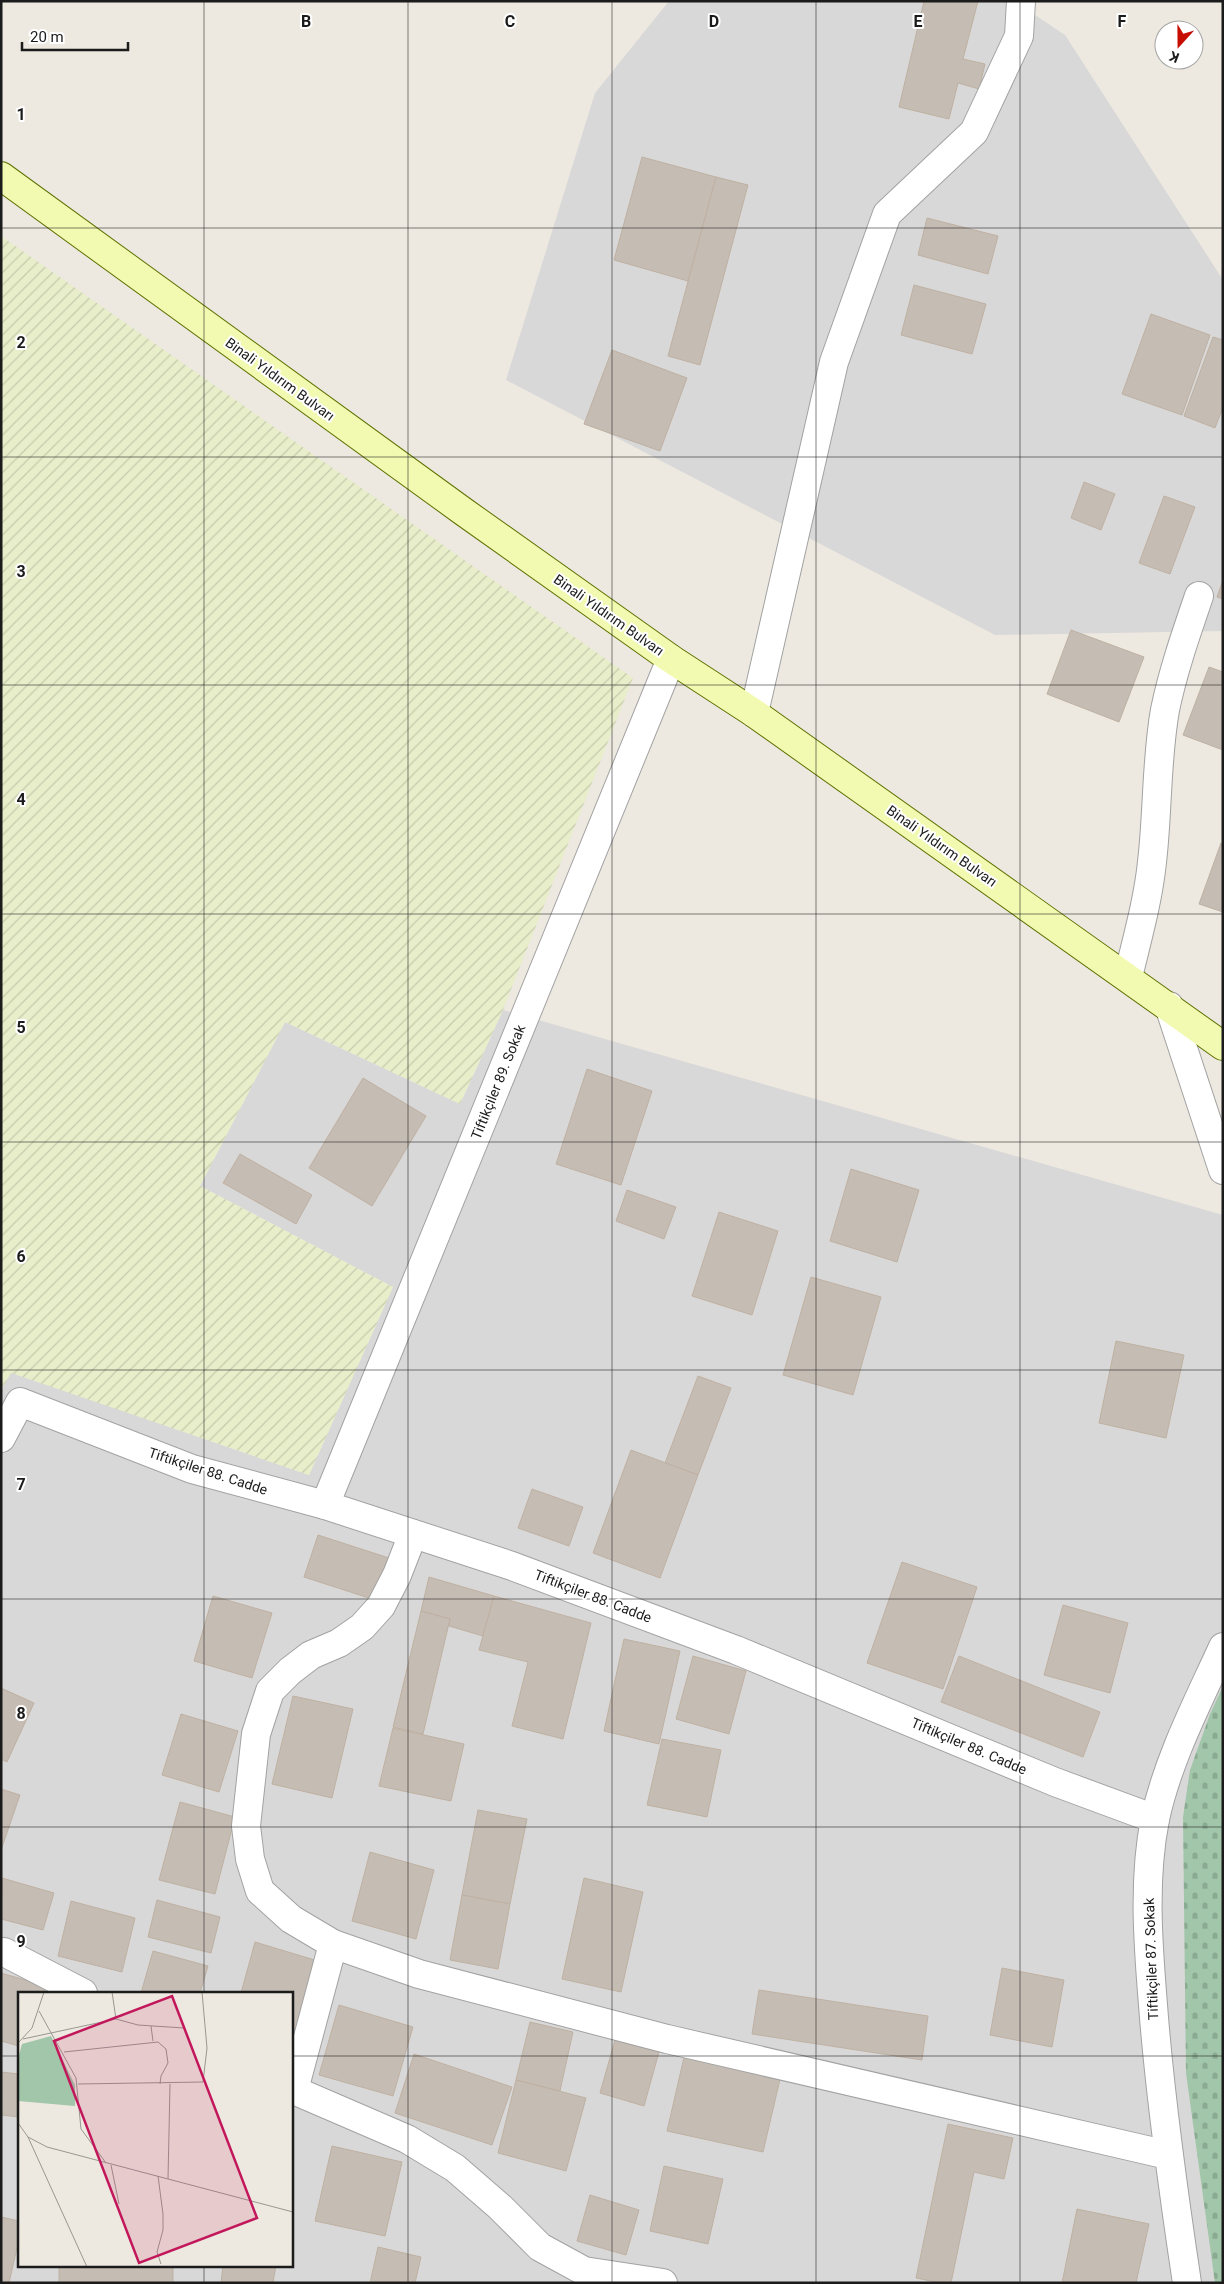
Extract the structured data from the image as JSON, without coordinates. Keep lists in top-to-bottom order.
{
  "streets": {
    "main road": ["Binali Yıldırım Bulvarı"],
    "street": ["Tiftikçiler 89. Sokak", "Tiftikçiler 88. Cadde", "Tiftikçiler 87. Sokak"]
  },
  "crossings": [
    ["Binali Yıldırım Bulvarı", "Tiftikçiler 89. Sokak"],
    ["Tiftikçiler 89. Sokak", "Tiftikçiler 88. Cadde"],
    ["Tiftikçiler 88. Cadde", "Tiftikçiler 87. Sokak"]
  ],
  "scale_bar": "20 m",
  "north": "bottom",
  "grid": {
    "columns": [
      "B",
      "C",
      "D",
      "E",
      "F"
    ],
    "rows": [
      "1",
      "2",
      "3",
      "4",
      "5",
      "6",
      "7",
      "8",
      "9"
    ]
  }
}
